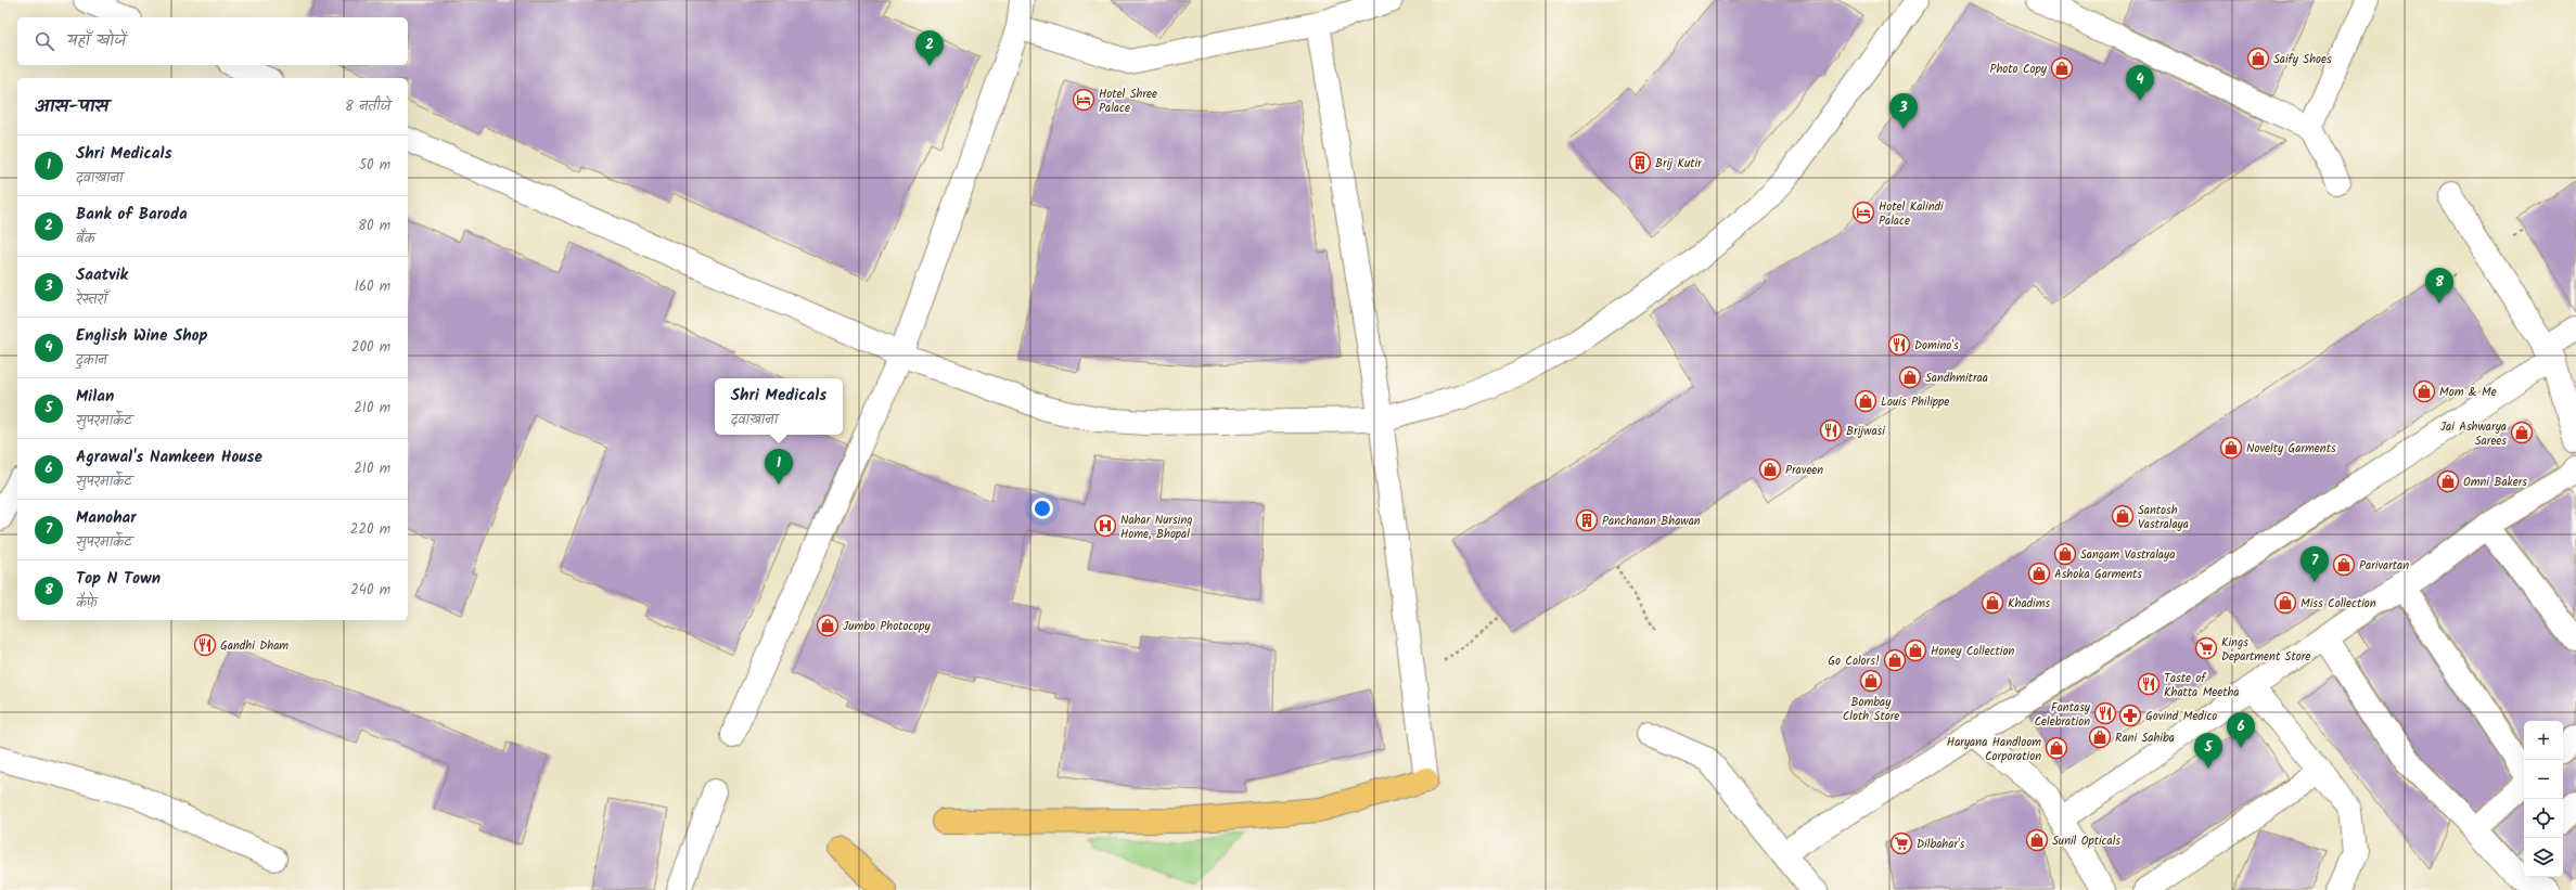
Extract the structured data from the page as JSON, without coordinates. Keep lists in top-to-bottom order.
{
  "places": {
    "shop": [
      "Saify Shoes",
      "Photo Copy",
      "Sandhmitraa",
      "Mom & Me",
      "Louis Philippe",
      "Jai Ashwarya Sarees",
      "Novelty Garments",
      "Praveen",
      "Omni Bakers",
      "Santosh Vastralaya",
      "Sangam Vastralaya",
      "Parivartan",
      "Ashoka Garments",
      "Khadims",
      "Miss Collection",
      "Jumbo Photocopy",
      "Honey Collection",
      "Go Colors!",
      "Bombay Cloth Store",
      "Rani Sahiba",
      "Haryana Handloom Corporation",
      "Sunil Opticals"
    ],
    "hotel": ["Hotel Shree Palace", "Hotel Kalindi Palace"],
    "building": ["Brij Kutir", "Panchanan Bhawan"],
    "restaurant": [
      "Domino's",
      "Brijwasi",
      "Gandhi Dham",
      "Taste of Khatta Meetha",
      "Fantasy Celebration"
    ],
    "hospital": ["Nahar Nursing Home, Bhopal"],
    "supermarket": ["Kings Department Store", "Dilbahar's"],
    "pharmacy": ["Govind Medico"]
  },
  "page": {
    "search": "यहाँ खोजें",
    "pins": [
      "2",
      "4",
      "3",
      "8",
      "1",
      "7",
      "6",
      "5"
    ],
    "heading": ["आस-पास", "8 नतीजे"],
    "list": [
      {
        "mark": "1",
        "name": "Shri Medicals",
        "note": "दवाख़ाना",
        "value": "50 m"
      },
      {
        "mark": "2",
        "name": "Bank of Baroda",
        "note": "बैंक",
        "value": "80 m"
      },
      {
        "mark": "3",
        "name": "Saatvik",
        "note": "रेस्तराँ",
        "value": "160 m"
      },
      {
        "mark": "4",
        "name": "English Wine Shop",
        "note": "दुकान",
        "value": "200 m"
      },
      {
        "mark": "5",
        "name": "Milan",
        "note": "सुपरमार्केट",
        "value": "210 m"
      },
      {
        "mark": "6",
        "name": "Agrawal's Namkeen House",
        "note": "सुपरमार्केट",
        "value": "210 m"
      },
      {
        "mark": "7",
        "name": "Manohar",
        "note": "सुपरमार्केट",
        "value": "220 m"
      },
      {
        "mark": "8",
        "name": "Top N Town",
        "note": "कैफ़े",
        "value": "240 m"
      }
    ],
    "popup": ["Shri Medicals", "दवाख़ाना"],
    "map_buttons": ["+", "−"]
  }
}
